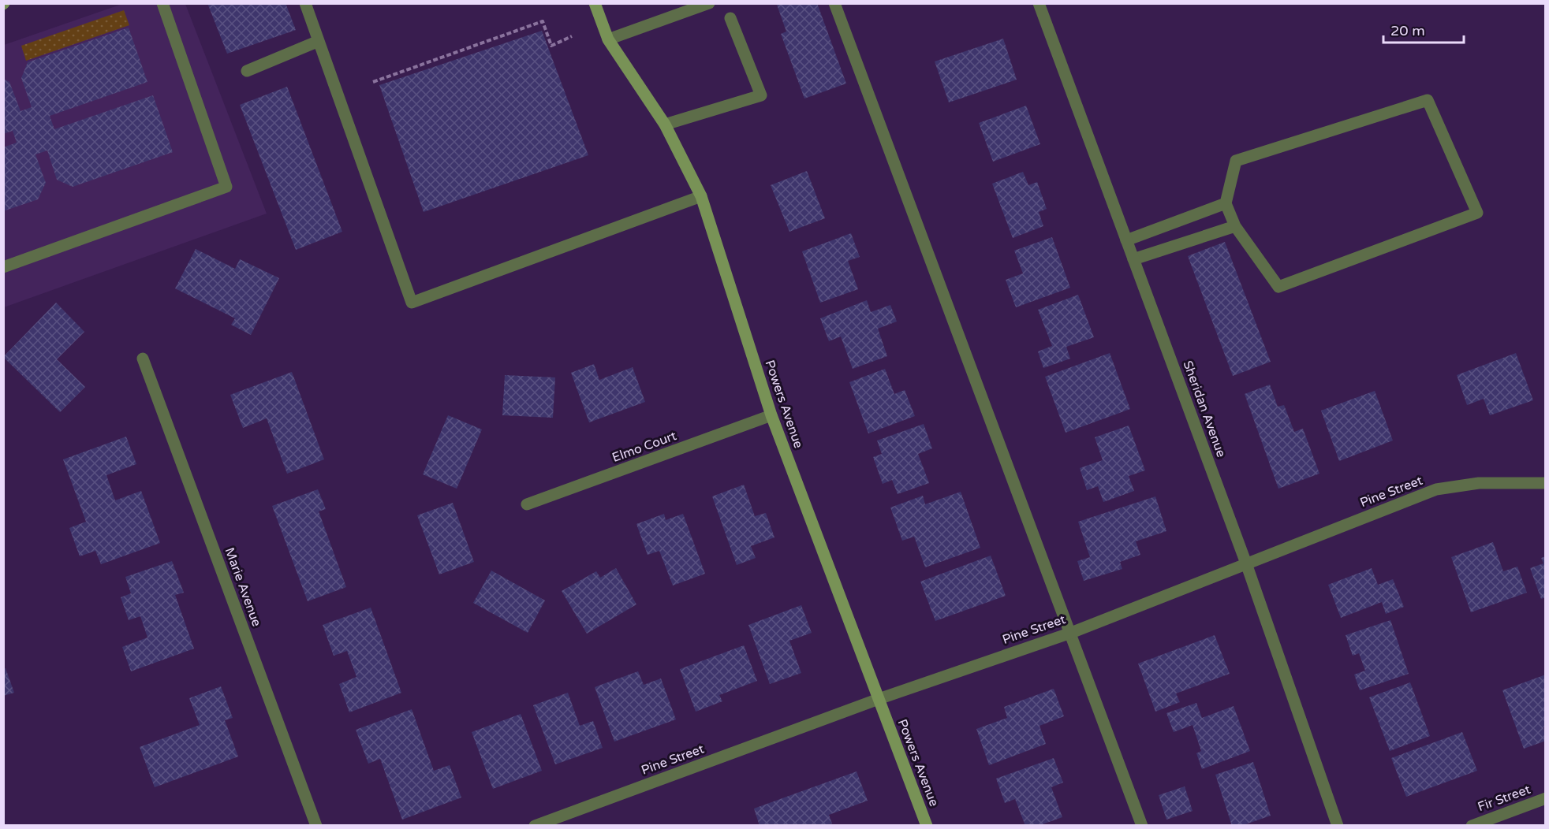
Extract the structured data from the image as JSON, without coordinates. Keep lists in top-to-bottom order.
{
  "streets": {
    "street": [
      "Powers Avenue",
      "Sheridan Avenue",
      "Elmo Court",
      "Pine Street",
      "Marie Avenue",
      "Fir Street"
    ]
  },
  "crossings": [
    ["Powers Avenue", "Elmo Court"],
    ["Powers Avenue", "Pine Street"],
    ["Sheridan Avenue", "Pine Street"]
  ],
  "scale_bar": "20 m"
}
